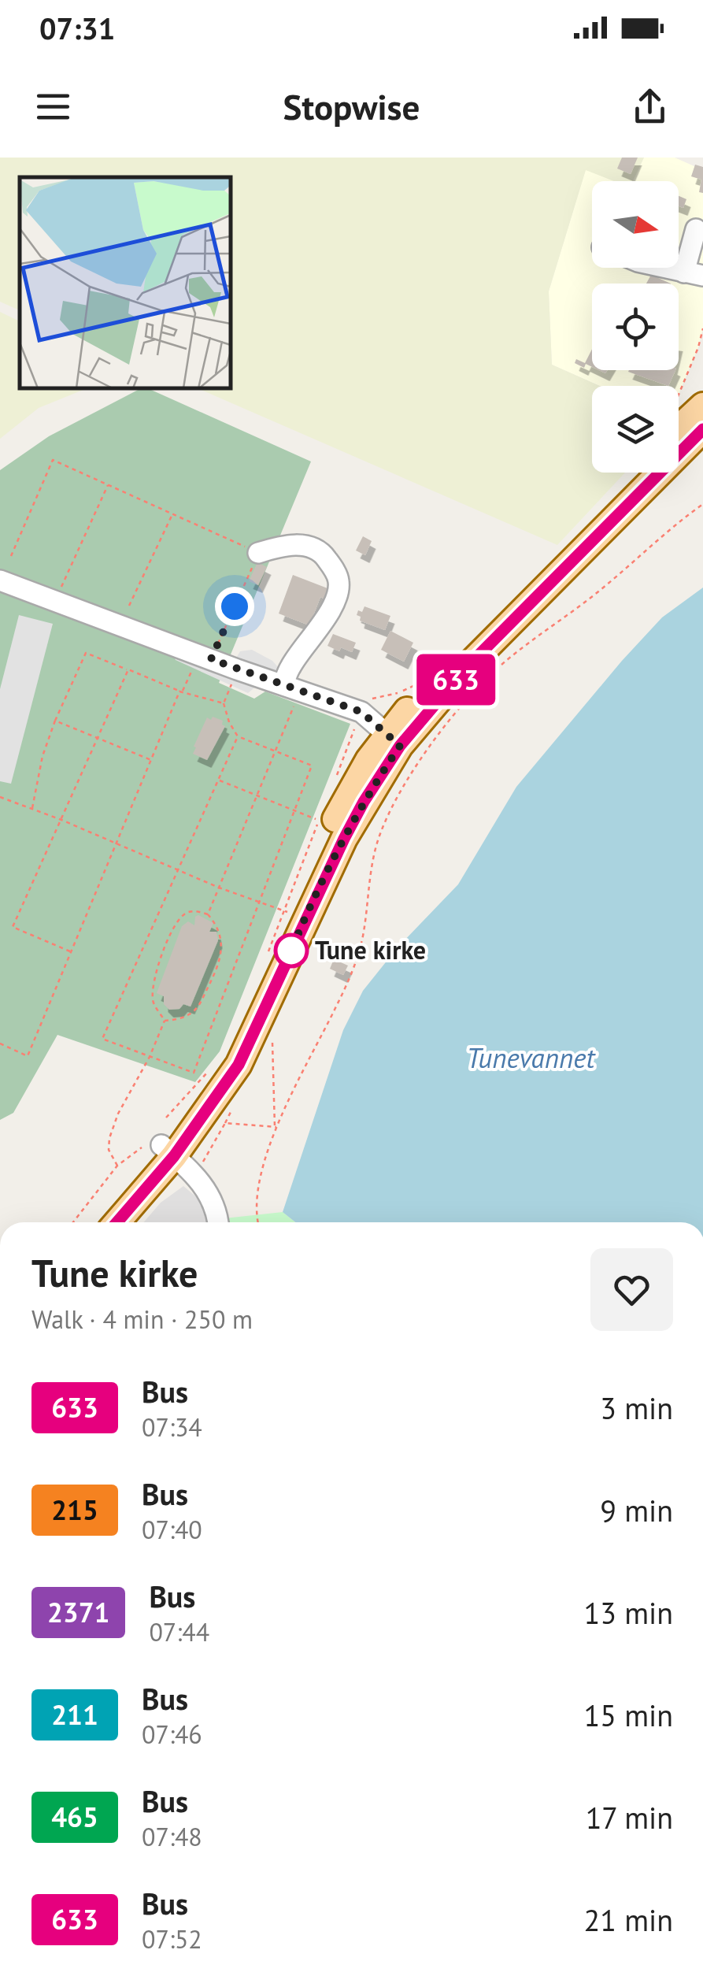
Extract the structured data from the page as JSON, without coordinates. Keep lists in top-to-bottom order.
{
  "water": ["Tunevannet"],
  "places": ["Tune kirke"],
  "lines": ["bus line 633"],
  "north": "right",
  "page": {
    "status": "07:31",
    "header": "Stopwise",
    "on_map": "633",
    "heading": ["Tune kirke", "Walk · 4 min · 250 m"],
    "list": [
      {
        "mark": "633",
        "name": "Bus",
        "note": "07:34",
        "value": "3 min"
      },
      {
        "mark": "215",
        "name": "Bus",
        "note": "07:40",
        "value": "9 min"
      },
      {
        "mark": "2371",
        "name": "Bus",
        "note": "07:44",
        "value": "13 min"
      },
      {
        "mark": "211",
        "name": "Bus",
        "note": "07:46",
        "value": "15 min"
      },
      {
        "mark": "465",
        "name": "Bus",
        "note": "07:48",
        "value": "17 min"
      },
      {
        "mark": "633",
        "name": "Bus",
        "note": "07:52",
        "value": "21 min"
      }
    ]
  }
}
